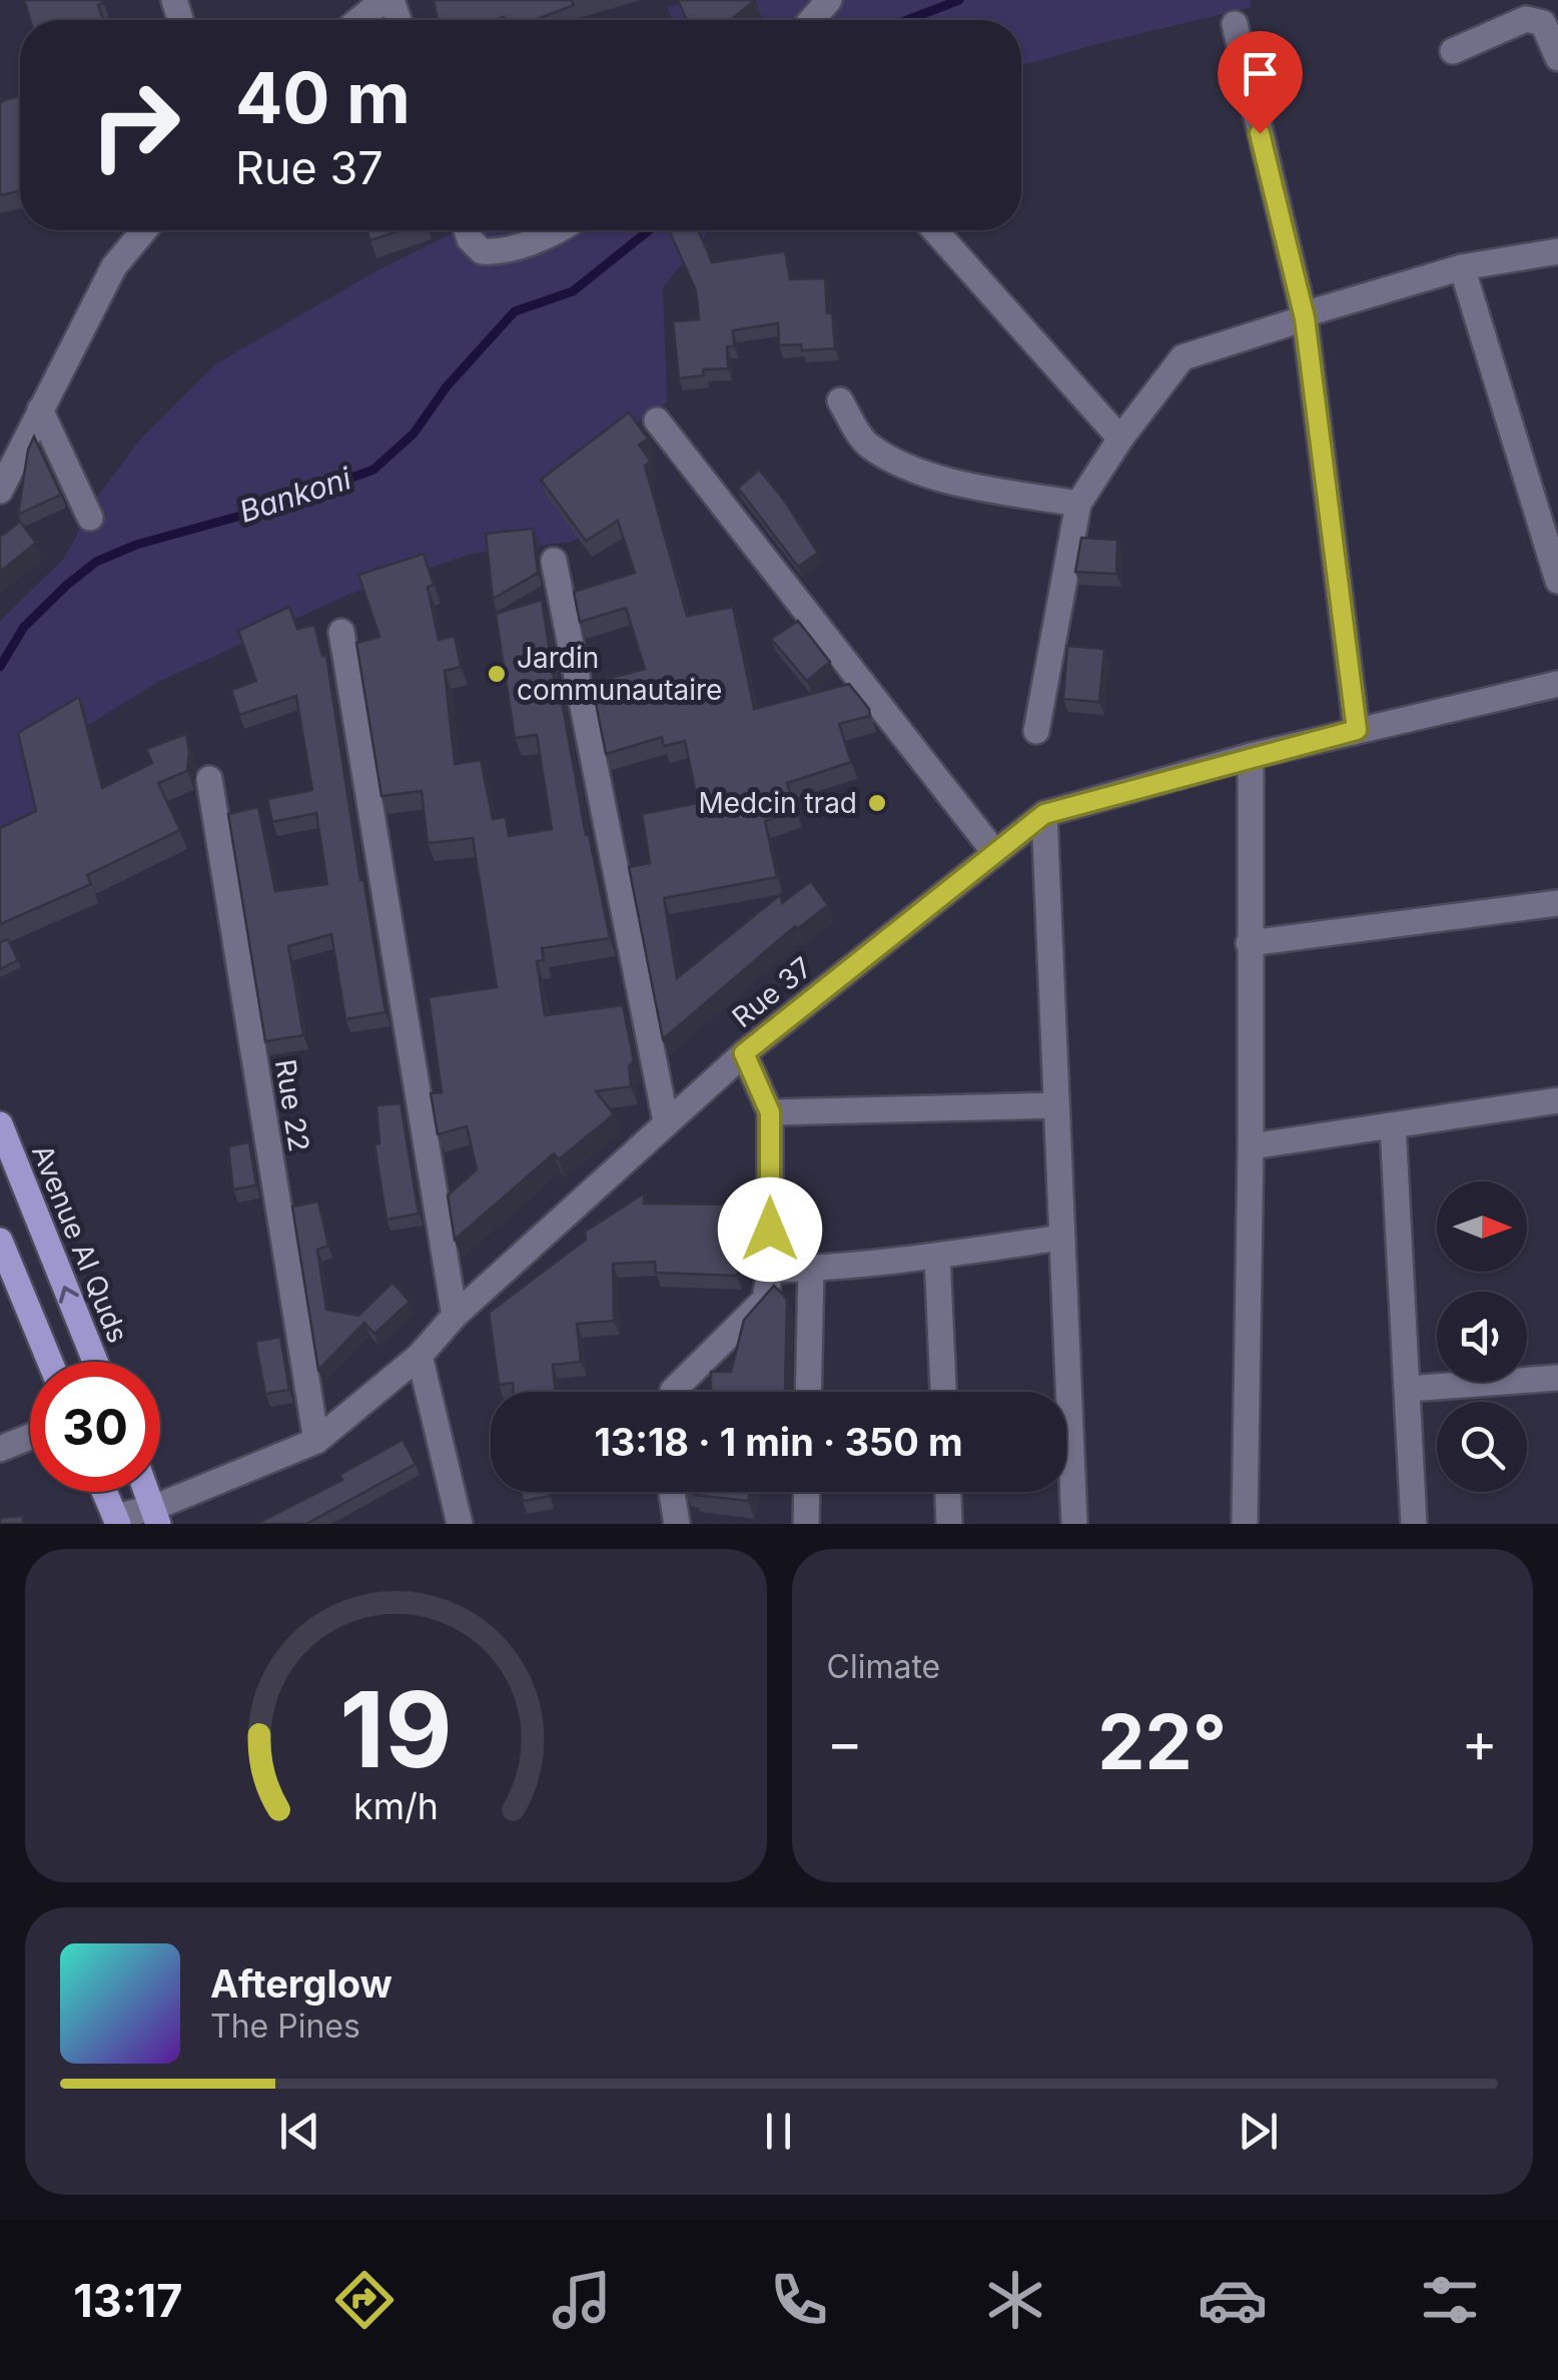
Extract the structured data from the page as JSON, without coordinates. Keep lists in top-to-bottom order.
{
  "streets": {
    "main road": ["Avenue Al Quds"],
    "street": ["Rue 37", "Rue 22"]
  },
  "crossings": [
    ["Rue 37", "Rue 22"]
  ],
  "water": ["Bankoni"],
  "places": ["Jardin communautaire", "Medcin trad"],
  "north": "right",
  "page": {
    "turn": ["40 m", "Rue 37"],
    "limit": "30",
    "trip": "13:18 · 1 min · 350 m",
    "tile": "Climate",
    "heat": ["−", "22°", "+"],
    "song": ["Afterglow", "The Pines"],
    "tabs": "13:17",
    "gauge": ["19", "km/h"]
  }
}
